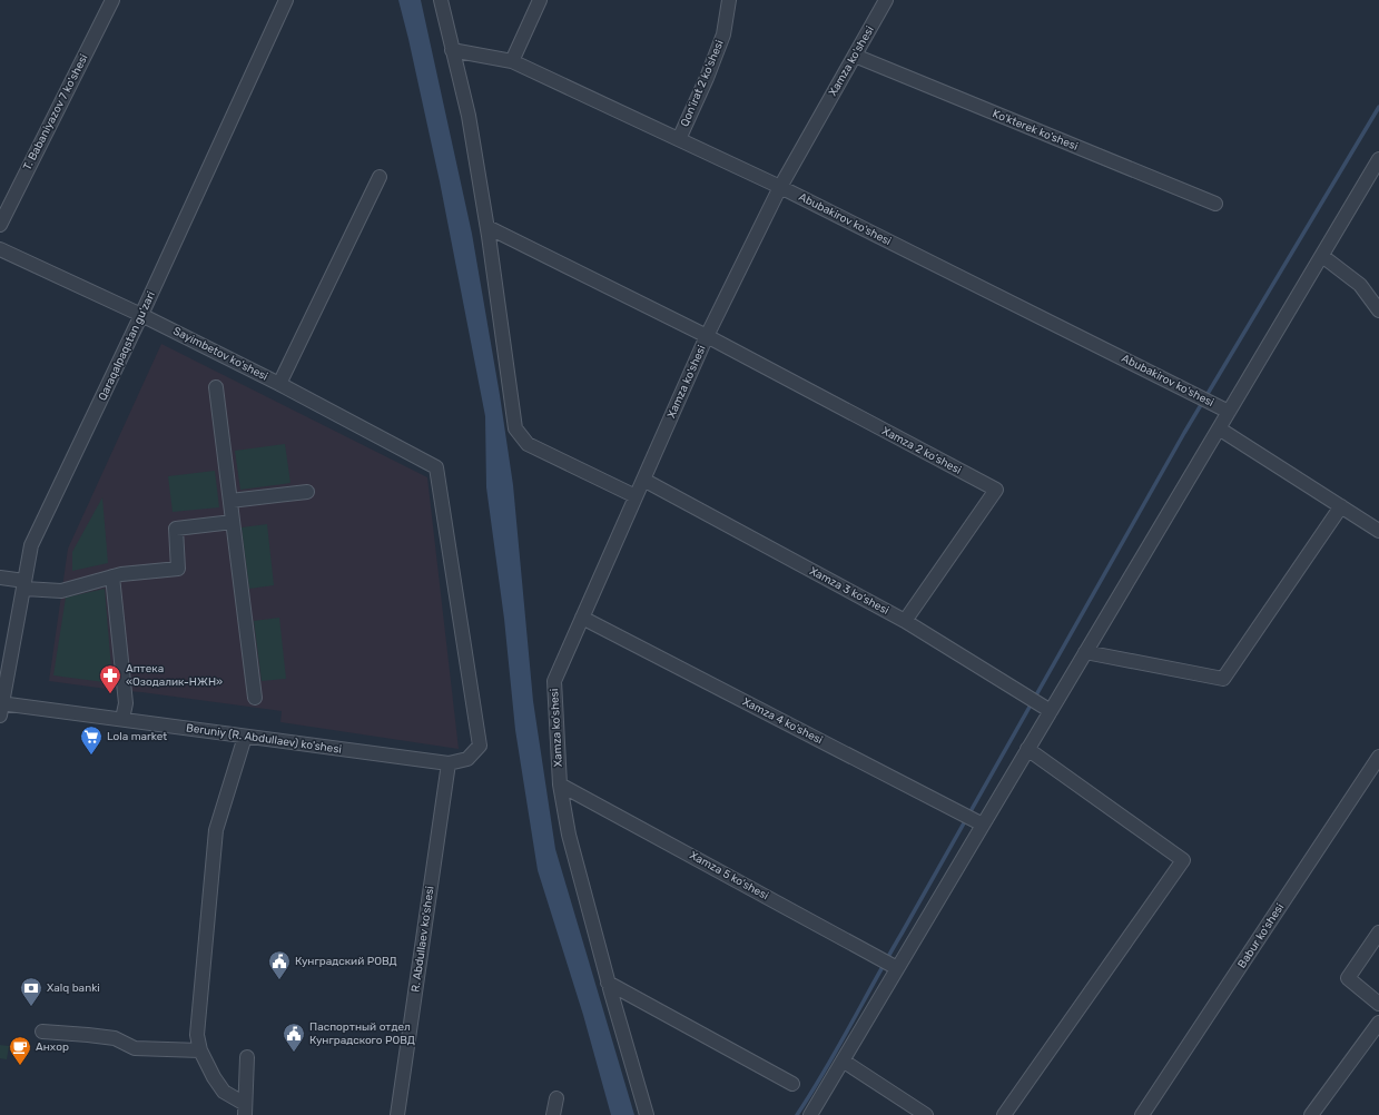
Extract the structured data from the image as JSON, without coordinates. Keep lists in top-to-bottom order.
{
  "streets": {
    "street": [
      "Xamza ko'shesi",
      "Qon'irat 2 ko'shesi",
      "T. Babaniyazov 7 ko'shesi",
      "Ko'kterek ko'shesi",
      "Abubakirov ko'shesi",
      "Qaraqalpaqstan gu'zari",
      "Sayimbetov ko'shesi",
      "Xamza 2 ko'shesi",
      "Xamza 3 ko'shesi",
      "Xamza 4 ko'shesi",
      "Beruniy (R. Abdullaev) ko'shesi",
      "Xamza 5 ko'shesi",
      "Babur ko'shesi",
      "R. Abdullaev ko'shesi"
    ]
  },
  "crossings": [
    ["Xamza ko'shesi", "Ko'kterek ko'shesi"],
    ["Xamza ko'shesi", "Abubakirov ko'shesi"],
    ["Xamza ko'shesi", "Xamza 2 ko'shesi"],
    ["Xamza ko'shesi", "Xamza 3 ko'shesi"],
    ["Xamza ko'shesi", "Xamza 4 ko'shesi"],
    ["Xamza ko'shesi", "Xamza 5 ko'shesi"],
    ["Qon'irat 2 ko'shesi", "Abubakirov ko'shesi"],
    ["Qaraqalpaqstan gu'zari", "Sayimbetov ko'shesi"],
    ["Qaraqalpaqstan gu'zari", "Beruniy (R. Abdullaev) ko'shesi"],
    ["Sayimbetov ko'shesi", "Beruniy (R. Abdullaev) ko'shesi"],
    ["Sayimbetov ko'shesi", "R. Abdullaev ko'shesi"],
    ["Xamza 2 ko'shesi", "Xamza 3 ko'shesi"],
    ["Beruniy (R. Abdullaev) ko'shesi", "R. Abdullaev ko'shesi"]
  ],
  "places": {
    "pharmacy": ["Аптека «Озодалик-НЖН»"],
    "supermarket": ["Lola market"],
    "public building": ["Кунградский РОВД", "Паспортный отдел Кунградского РОВД"],
    "bank": ["Xalq banki"],
    "cafe": ["Анхор"]
  }
}
